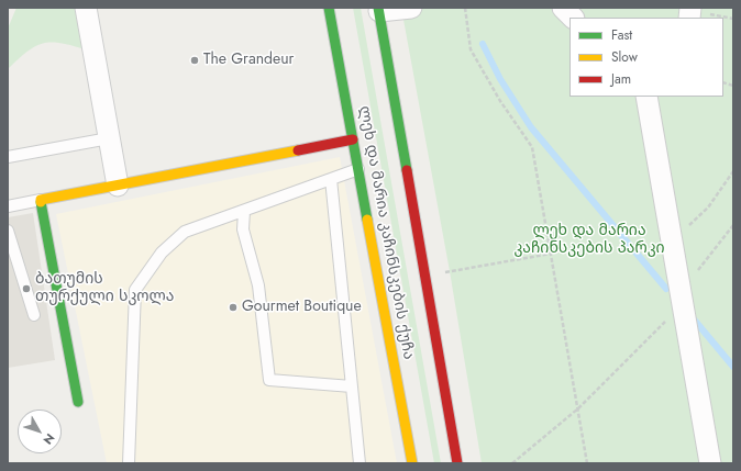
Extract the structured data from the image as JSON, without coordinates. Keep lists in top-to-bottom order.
{
  "streets": {
    "main road": ["ლეხ და მარია კაჩინსკების ქუჩა"]
  },
  "parks": ["ლეხ და მარია კაჩინსკების პარკი"],
  "places": ["The Grandeur", "ბათუმის თურქული სკოლა", "Gourmet Boutique"],
  "legend": ["Fast", "Slow", "Jam"],
  "north": "bottom right"
}
